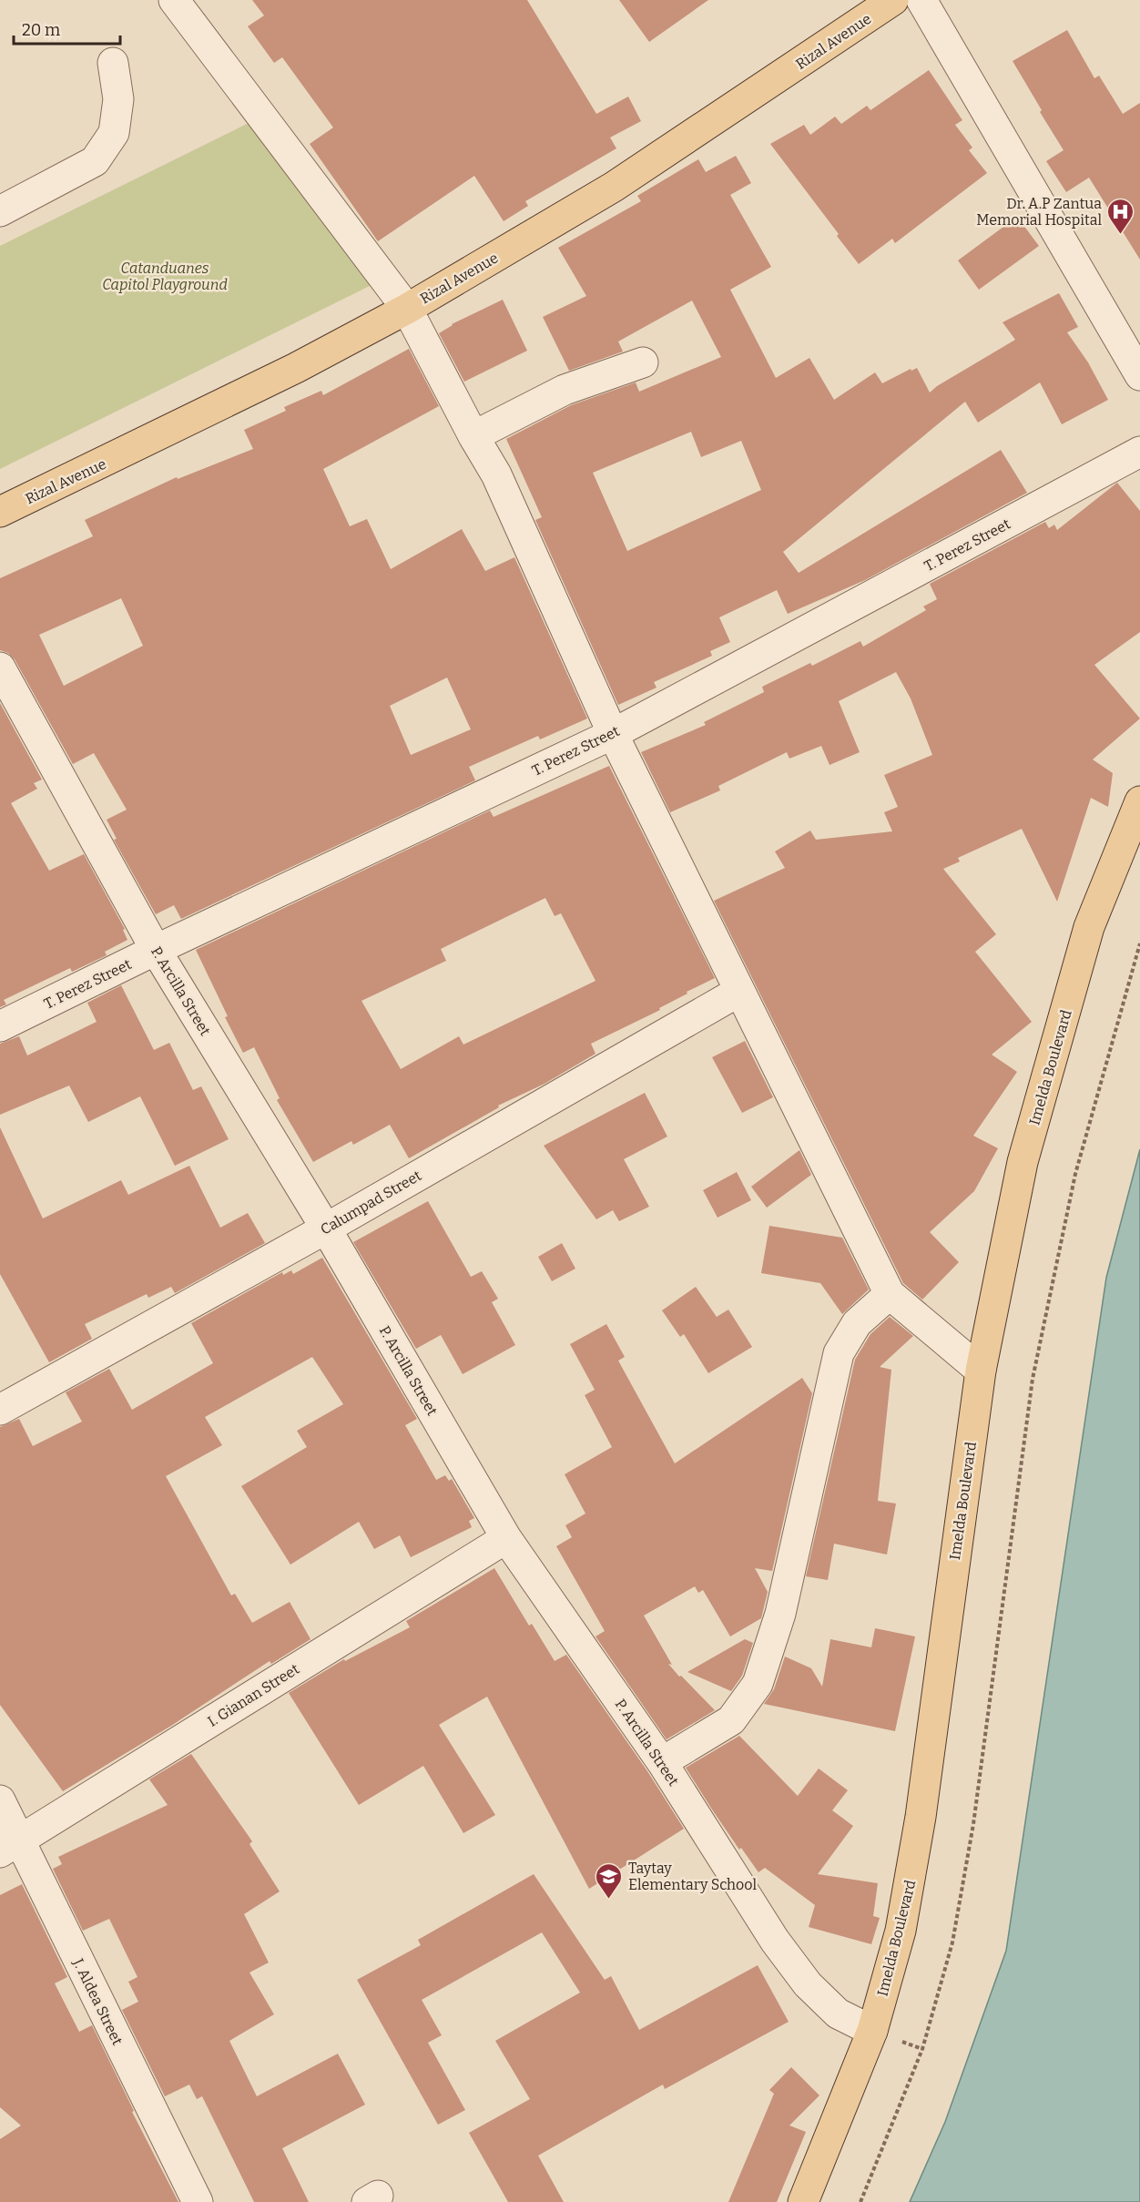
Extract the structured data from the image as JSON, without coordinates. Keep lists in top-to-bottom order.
{
  "streets": {
    "main road": ["Rizal Avenue", "Imelda Boulevard"],
    "street": [
      "T. Perez Street",
      "P. Arcilla Street",
      "Calumpad Street",
      "I. Gianan Street",
      "J. Aldea Street"
    ]
  },
  "crossings": [
    ["T. Perez Street", "P. Arcilla Street"],
    ["P. Arcilla Street", "Imelda Boulevard"],
    ["P. Arcilla Street", "Calumpad Street"],
    ["P. Arcilla Street", "I. Gianan Street"],
    ["I. Gianan Street", "J. Aldea Street"]
  ],
  "parks": ["Catanduanes Capitol Playground"],
  "places": {
    "hospital": ["Dr. A.P Zantua Memorial Hospital"],
    "school or university": ["Taytay Elementary School"]
  },
  "scale_bar": "20 m"
}
